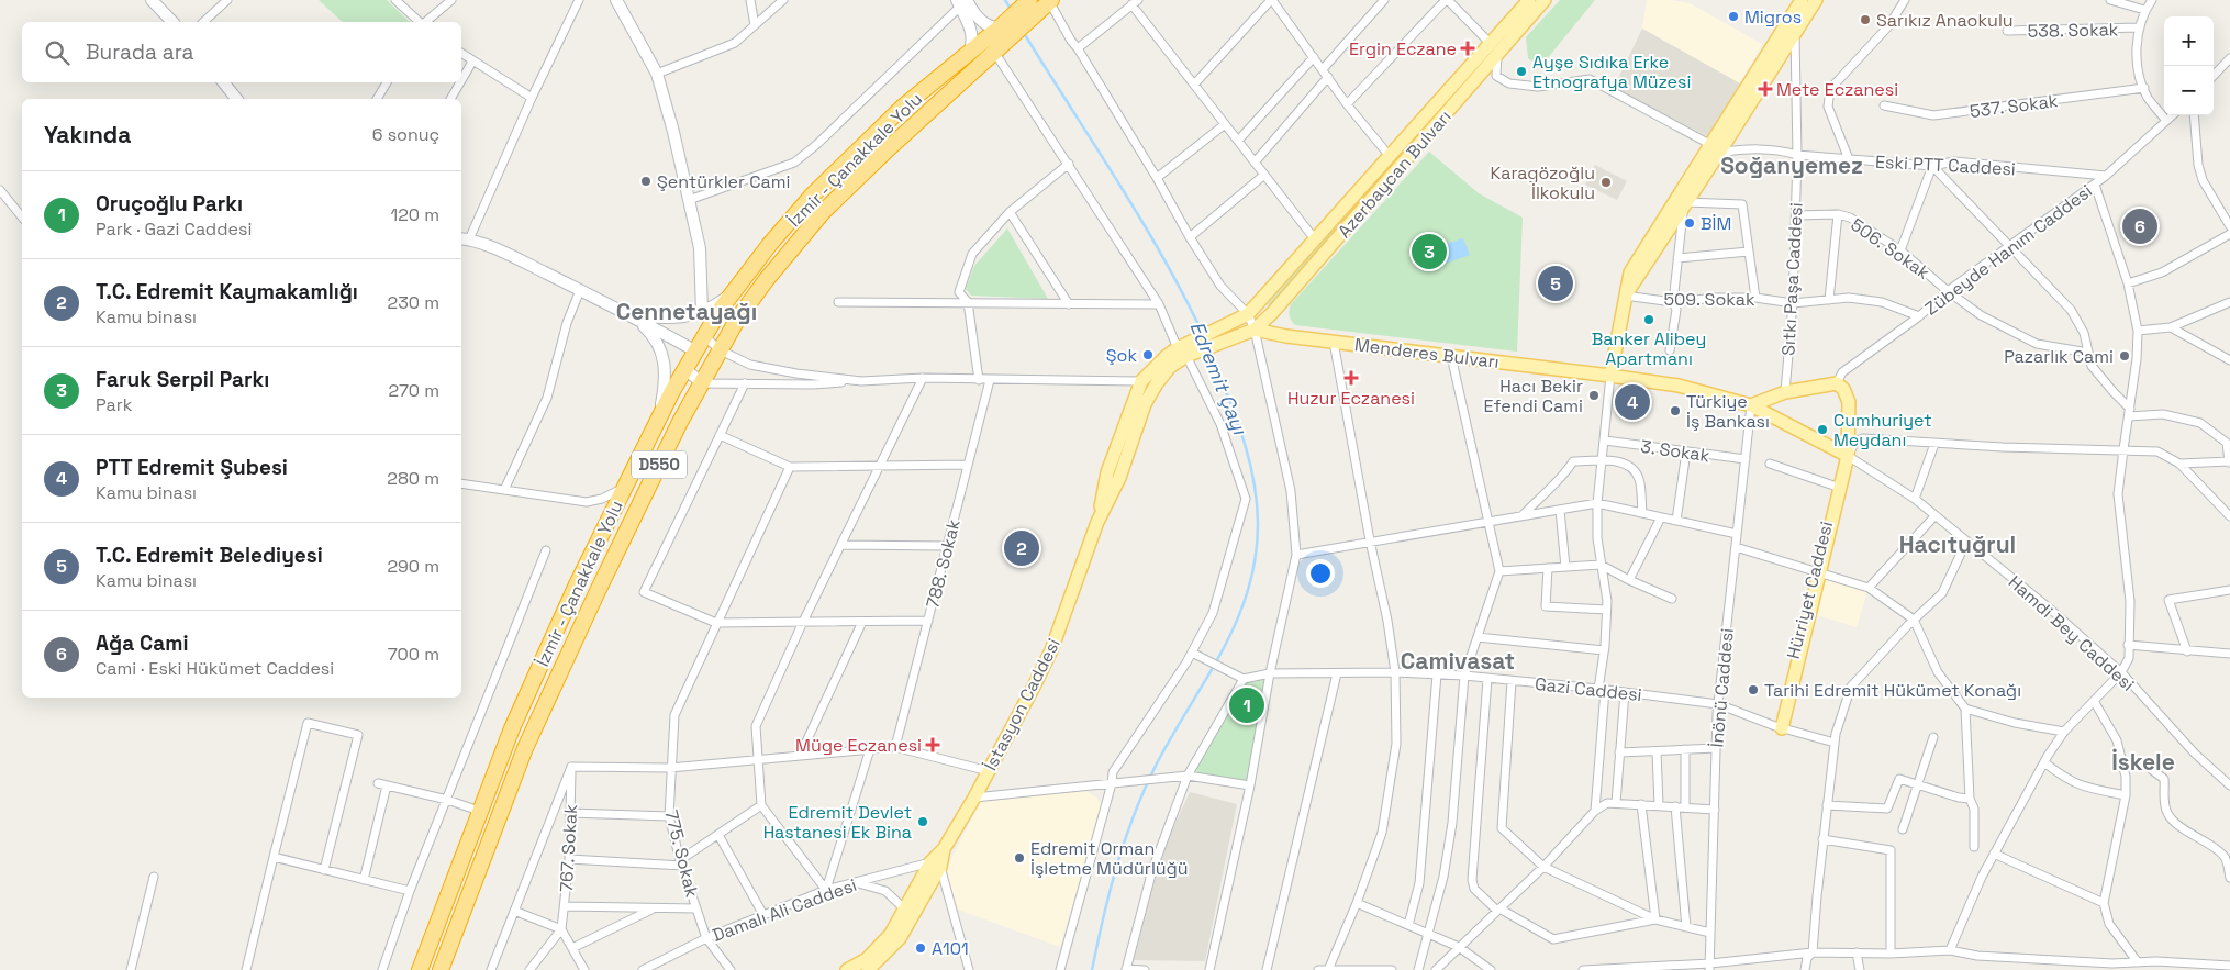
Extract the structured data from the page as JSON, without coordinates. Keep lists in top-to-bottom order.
{
  "streets": {
    "highway": ["İzmir - Çanakkale Yolu", "D550"],
    "main road": [
      "Azerbaycan Bulvarı",
      "Menderes Bulvarı",
      "Hürriyet Caddesi",
      "İstasyon Caddesi"
    ],
    "street": [
      "538. Sokak",
      "537. Sokak",
      "Eski PTT Caddesi",
      "506. Sokak",
      "Zübeyde Hanım Caddesi",
      "Sıtkı Paşa Caddesi",
      "509. Sokak",
      "3. Sokak",
      "788. Sokak",
      "Hamdi Bey Caddesi",
      "İnönü Caddesi",
      "Gazi Caddesi",
      "767. Sokak",
      "775. Sokak",
      "Damalı Ali Caddesi"
    ]
  },
  "crossings": [
    ["Eski PTT Caddesi", "Zübeyde Hanım Caddesi"],
    ["Eski PTT Caddesi", "Sıtkı Paşa Caddesi"],
    ["Azerbaycan Bulvarı", "Menderes Bulvarı"],
    ["506. Sokak", "Zübeyde Hanım Caddesi"],
    ["506. Sokak", "Sıtkı Paşa Caddesi"],
    ["Zübeyde Hanım Caddesi", "509. Sokak"],
    ["Zübeyde Hanım Caddesi", "Hürriyet Caddesi"],
    ["Sıtkı Paşa Caddesi", "509. Sokak"],
    ["Menderes Bulvarı", "Hürriyet Caddesi"],
    ["Menderes Bulvarı", "Hamdi Bey Caddesi"],
    ["Menderes Bulvarı", "İnönü Caddesi"],
    ["3. Sokak", "İnönü Caddesi"],
    ["Hürriyet Caddesi", "Hamdi Bey Caddesi"],
    ["Hürriyet Caddesi", "Gazi Caddesi"],
    ["İnönü Caddesi", "Gazi Caddesi"],
    ["İstasyon Caddesi", "Damalı Ali Caddesi"],
    ["775. Sokak", "Damalı Ali Caddesi"]
  ],
  "districts": [
    "Soğanyemez",
    "Cennetayağı",
    "Hacıtuğrul",
    "Camivasat",
    "İskele"
  ],
  "water": ["Edremit Çayı"],
  "places": {
    "other": [
      "Migros",
      "Sarıkız Anaokulu",
      "Ayşe Sıdıka Erke Etnografya Müzesi",
      "Şentürkler Cami",
      "Karagözoğlu İlkokulu",
      "BİM",
      "Banker Alibey Apartmanı",
      "Şok",
      "Pazarlık Cami",
      "Hacı Bekir Efendi Cami",
      "Türkiye İş Bankası",
      "Cumhuriyet Meydanı",
      "Tarihi Edremit Hükümet Konağı",
      "Edremit Devlet Hastanesi Ek Bina",
      "Edremit Orman İşletme Müdürlüğü",
      "A101"
    ],
    "health": [
      "Ergin Eczane",
      "Mete Eczanesi",
      "Huzur Eczanesi",
      "Müge Eczanesi"
    ]
  },
  "page": {
    "map_buttons": ["+", "−"],
    "search": "Burada ara",
    "heading": ["Yakında", "6 sonuç"],
    "list": [
      {
        "mark": "1",
        "name": "Oruçoğlu Parkı",
        "note": "Park · Gazi Caddesi",
        "value": "120 m"
      },
      {
        "mark": "2",
        "name": "T.C. Edremit Kaymakamlığı",
        "note": "Kamu binası",
        "value": "230 m"
      },
      {
        "mark": "3",
        "name": "Faruk Serpil Parkı",
        "note": "Park",
        "value": "270 m"
      },
      {
        "mark": "4",
        "name": "PTT Edremit Şubesi",
        "note": "Kamu binası",
        "value": "280 m"
      },
      {
        "mark": "5",
        "name": "T.C. Edremit Belediyesi",
        "note": "Kamu binası",
        "value": "290 m"
      },
      {
        "mark": "6",
        "name": "Ağa Cami",
        "note": "Cami · Eski Hükümet Caddesi",
        "value": "700 m"
      }
    ],
    "pins": [
      "6",
      "3",
      "5",
      "4",
      "2",
      "1"
    ]
  }
}
